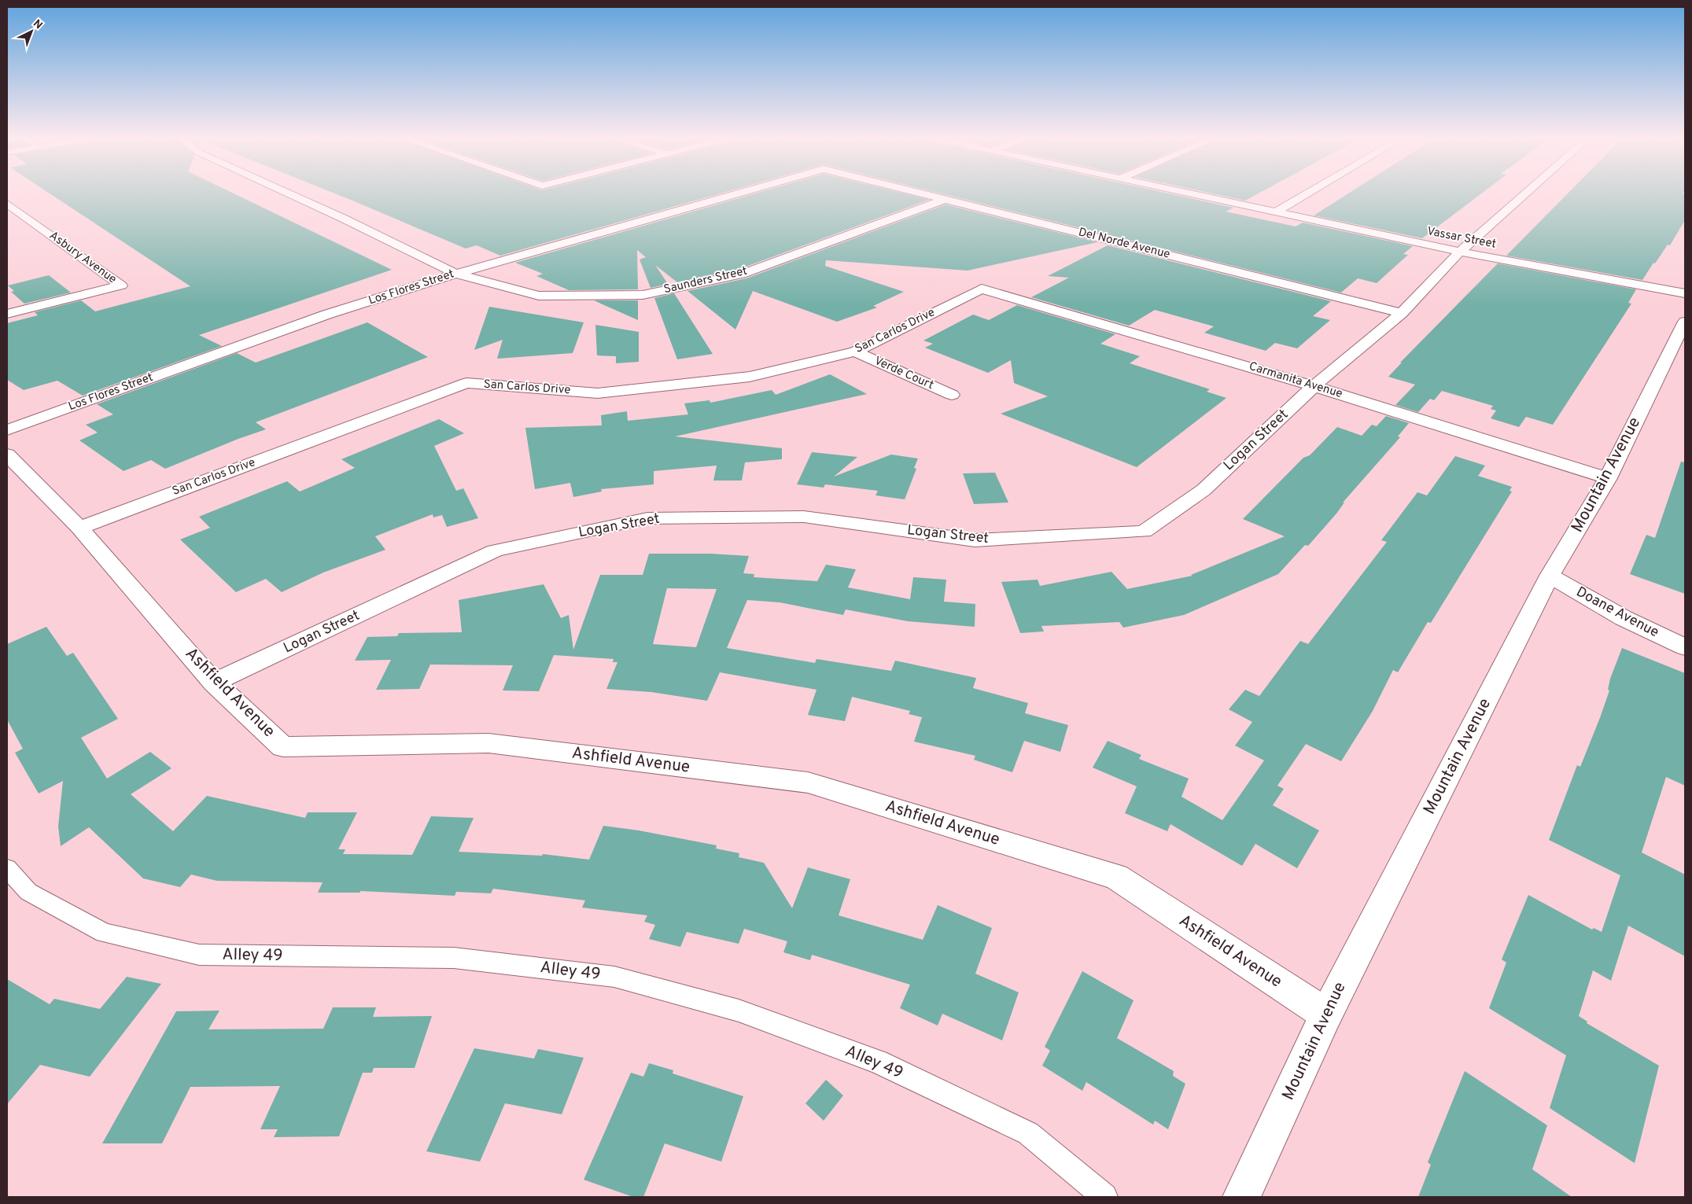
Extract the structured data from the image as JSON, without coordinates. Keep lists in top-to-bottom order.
{
  "streets": {
    "street": [
      "Vassar Street",
      "Del Norde Avenue",
      "Asbury Avenue",
      "Saunders Street",
      "Los Flores Street",
      "San Carlos Drive",
      "Verde Court",
      "Carmanita Avenue",
      "Logan Street",
      "Mountain Avenue",
      "Doane Avenue",
      "Ashfield Avenue"
    ],
    "lane": ["Alley 49"]
  },
  "crossings": [
    ["Vassar Street", "Logan Street"],
    ["Del Norde Avenue", "Saunders Street"],
    ["Del Norde Avenue", "Logan Street"],
    ["Saunders Street", "Los Flores Street"],
    ["San Carlos Drive", "Verde Court"],
    ["San Carlos Drive", "Carmanita Avenue"],
    ["San Carlos Drive", "Ashfield Avenue"],
    ["Carmanita Avenue", "Logan Street"],
    ["Carmanita Avenue", "Mountain Avenue"],
    ["Logan Street", "Ashfield Avenue"],
    ["Mountain Avenue", "Doane Avenue"],
    ["Mountain Avenue", "Ashfield Avenue"]
  ],
  "north": "top right"
}
